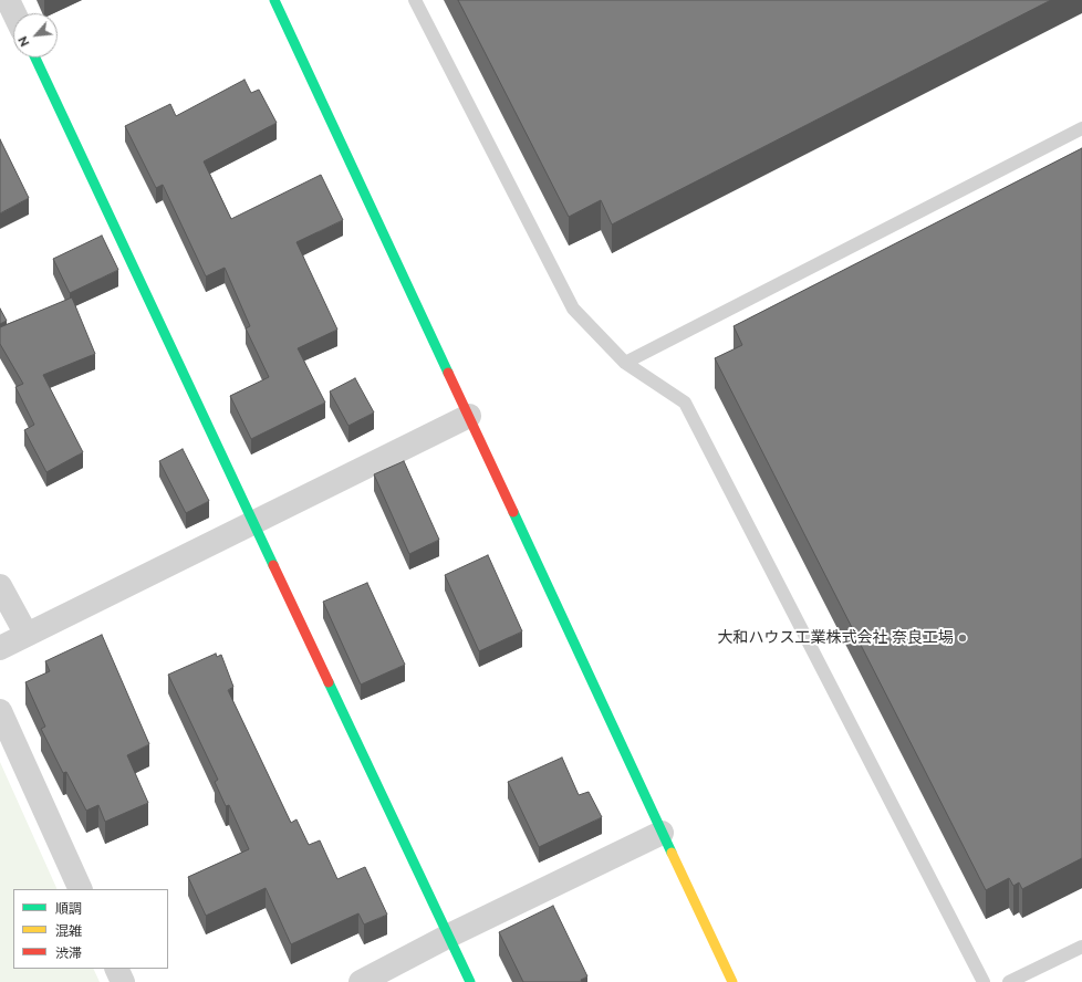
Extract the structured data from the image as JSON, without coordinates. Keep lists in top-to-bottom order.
{
  "places": ["大和ハウス工業株式会社 奈良工場"],
  "legend": ["順調", "混雑", "渋滞"],
  "north": "bottom left"
}
